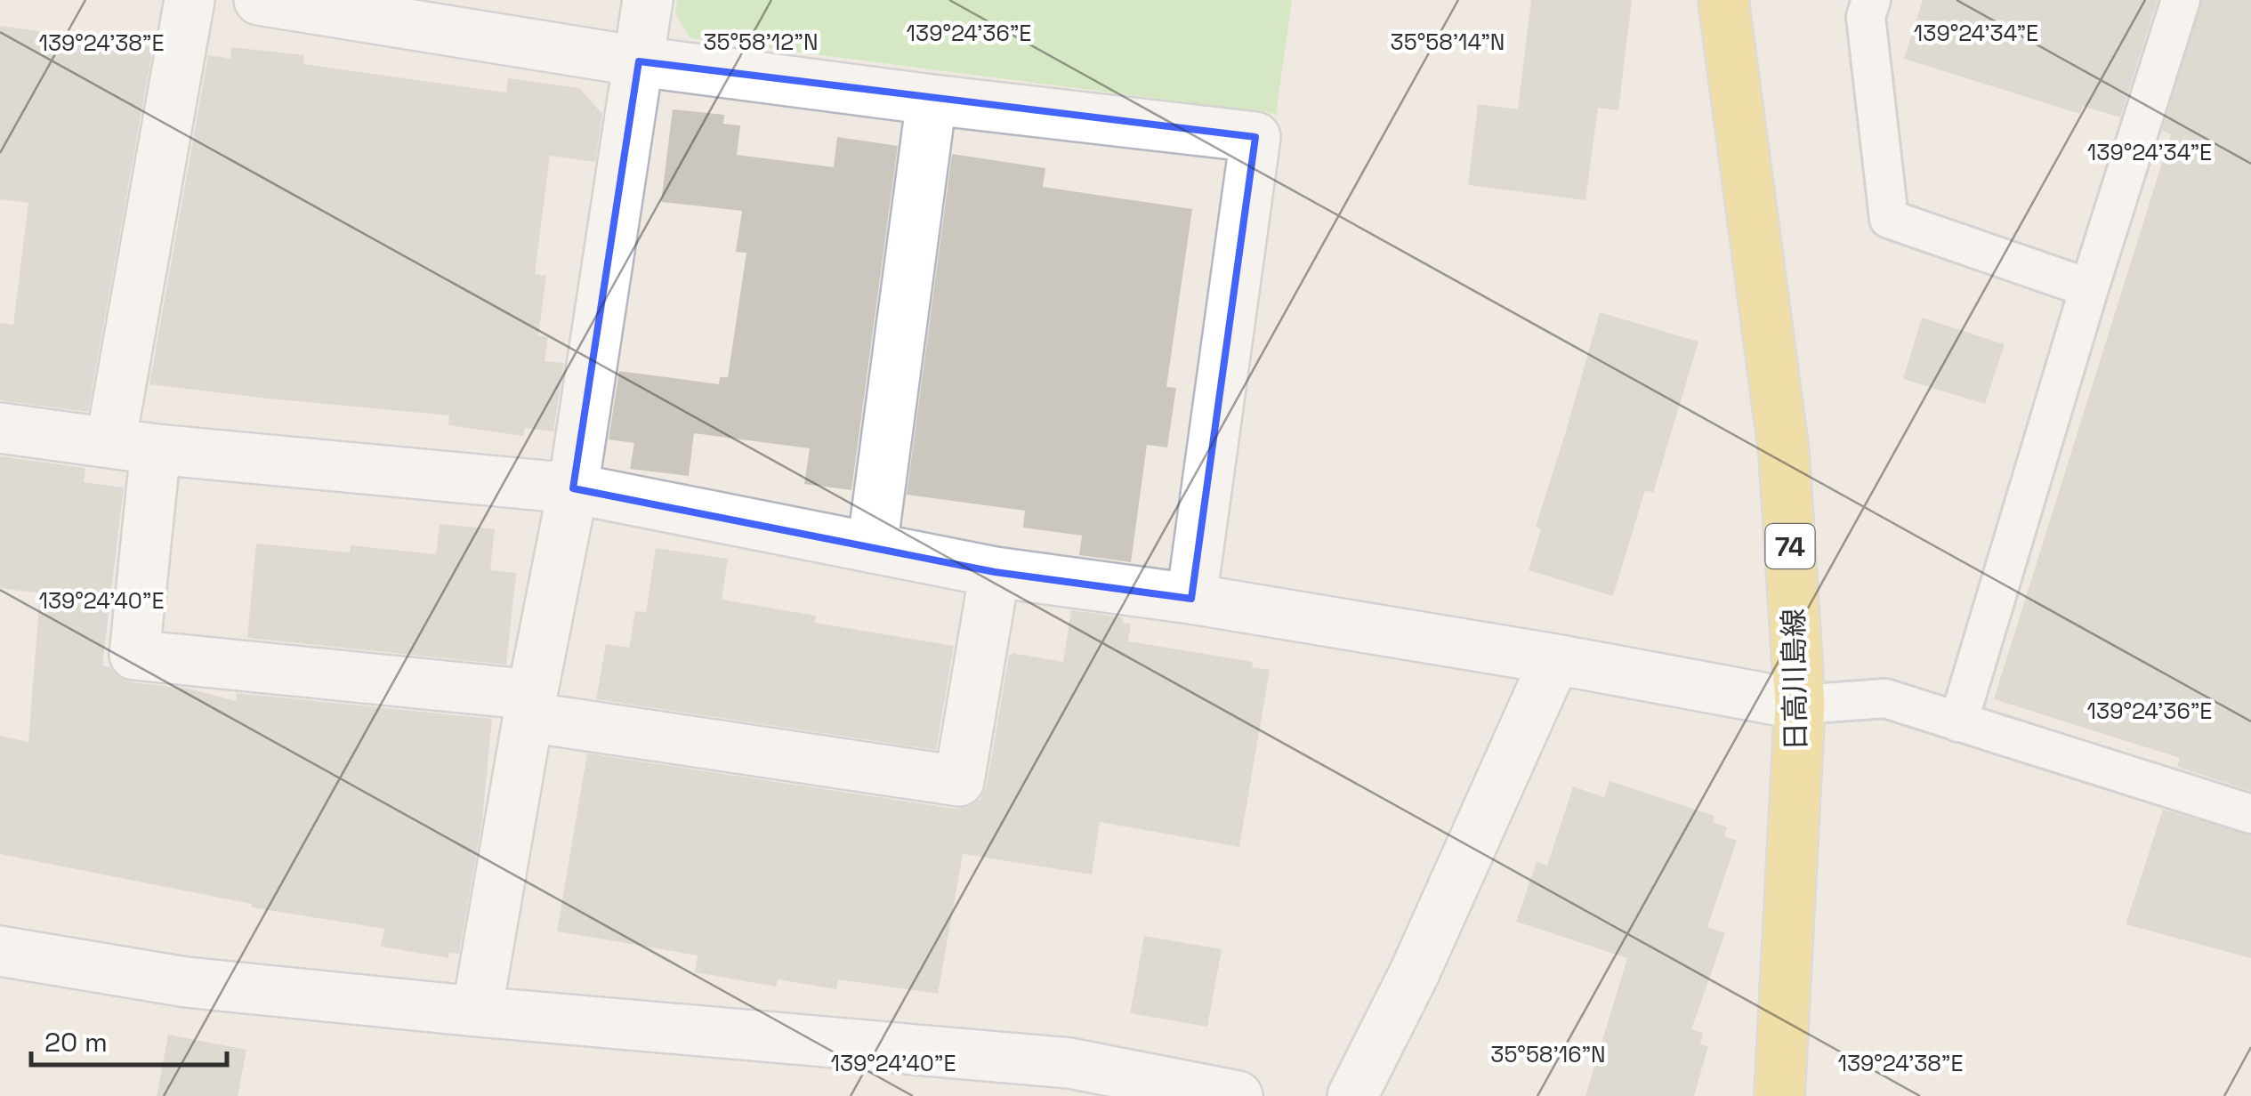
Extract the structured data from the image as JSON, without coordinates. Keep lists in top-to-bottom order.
{
  "streets": {
    "main road": ["74", "日高川島線"]
  },
  "scale_bar": "20 m",
  "coordinates": [
    "139°24'36\"E",
    "139°24'34\"E",
    "35°58'12\"N",
    "35°58'14\"N",
    "139°24'38\"E",
    "139°24'40\"E",
    "35°58'16\"N"
  ]
}
